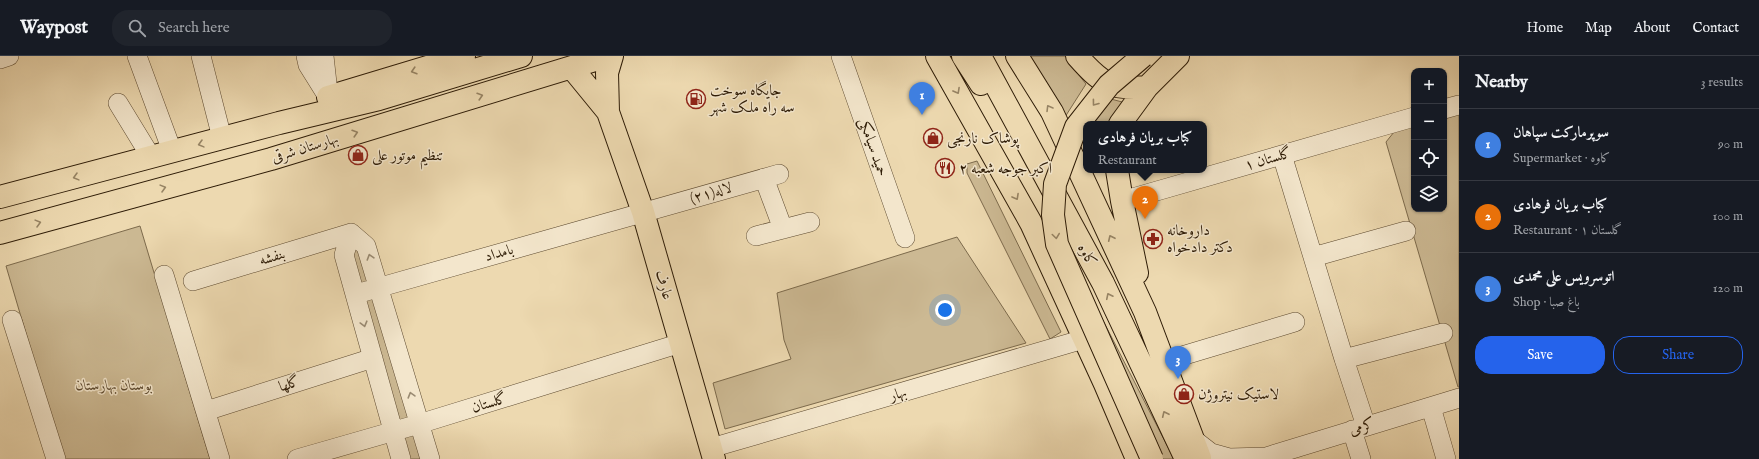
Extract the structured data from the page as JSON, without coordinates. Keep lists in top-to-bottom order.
{
  "streets": {
    "main road": ["بهارستان شرقی", "کاوه", "عارف"],
    "street": [
      "حمید سیامکی",
      "گلستان ۱",
      "لاله(۲۱)",
      "بامداد",
      "بنفشه",
      "گلها",
      "بهار",
      "گلستان",
      "کرمی"
    ]
  },
  "crossings": [
    ["لاله(۲۱)", "بامداد"],
    ["لاله(۲۱)", "عارف"],
    ["بامداد", "عارف"],
    ["کاوه", "کرمی"],
    ["عارف", "بهار"],
    ["عارف", "گلستان"]
  ],
  "parks": ["بوستان بهارستان"],
  "places": {
    "fuel station": ["جایگاه سوخت سه راه ملک شهر"],
    "shop": ["پوشاک نارنجی", "تنظیم موتور علی", "لاستیک نیتروژن"],
    "restaurant": ["اکبر جوجه شعبه ۲"],
    "pharmacy": ["داروخانه دکتر دادخواه"]
  },
  "page": {
    "header": "Waypost",
    "search": "Search here",
    "nav": [
      "Home",
      "Map",
      "About",
      "Contact"
    ],
    "heading": ["Nearby", "3 results"],
    "map_buttons": ["+", "−"],
    "pins": ["1", "2", "3"],
    "list": [
      {
        "mark": "1",
        "name": "سوپرمارکت سپاهان",
        "note": "Supermarket · کاوه",
        "value": "90 m"
      },
      {
        "mark": "2",
        "name": "کباب بریان فرهادی",
        "note": "Restaurant · گلستان ۱",
        "value": "100 m"
      },
      {
        "mark": "3",
        "name": "اتوسرویس علی محمدی",
        "note": "Shop · باغ صبا",
        "value": "120 m"
      }
    ],
    "popup": ["کباب بریان فرهادی", "Restaurant"],
    "buttons": ["Save", "Share"]
  }
}
